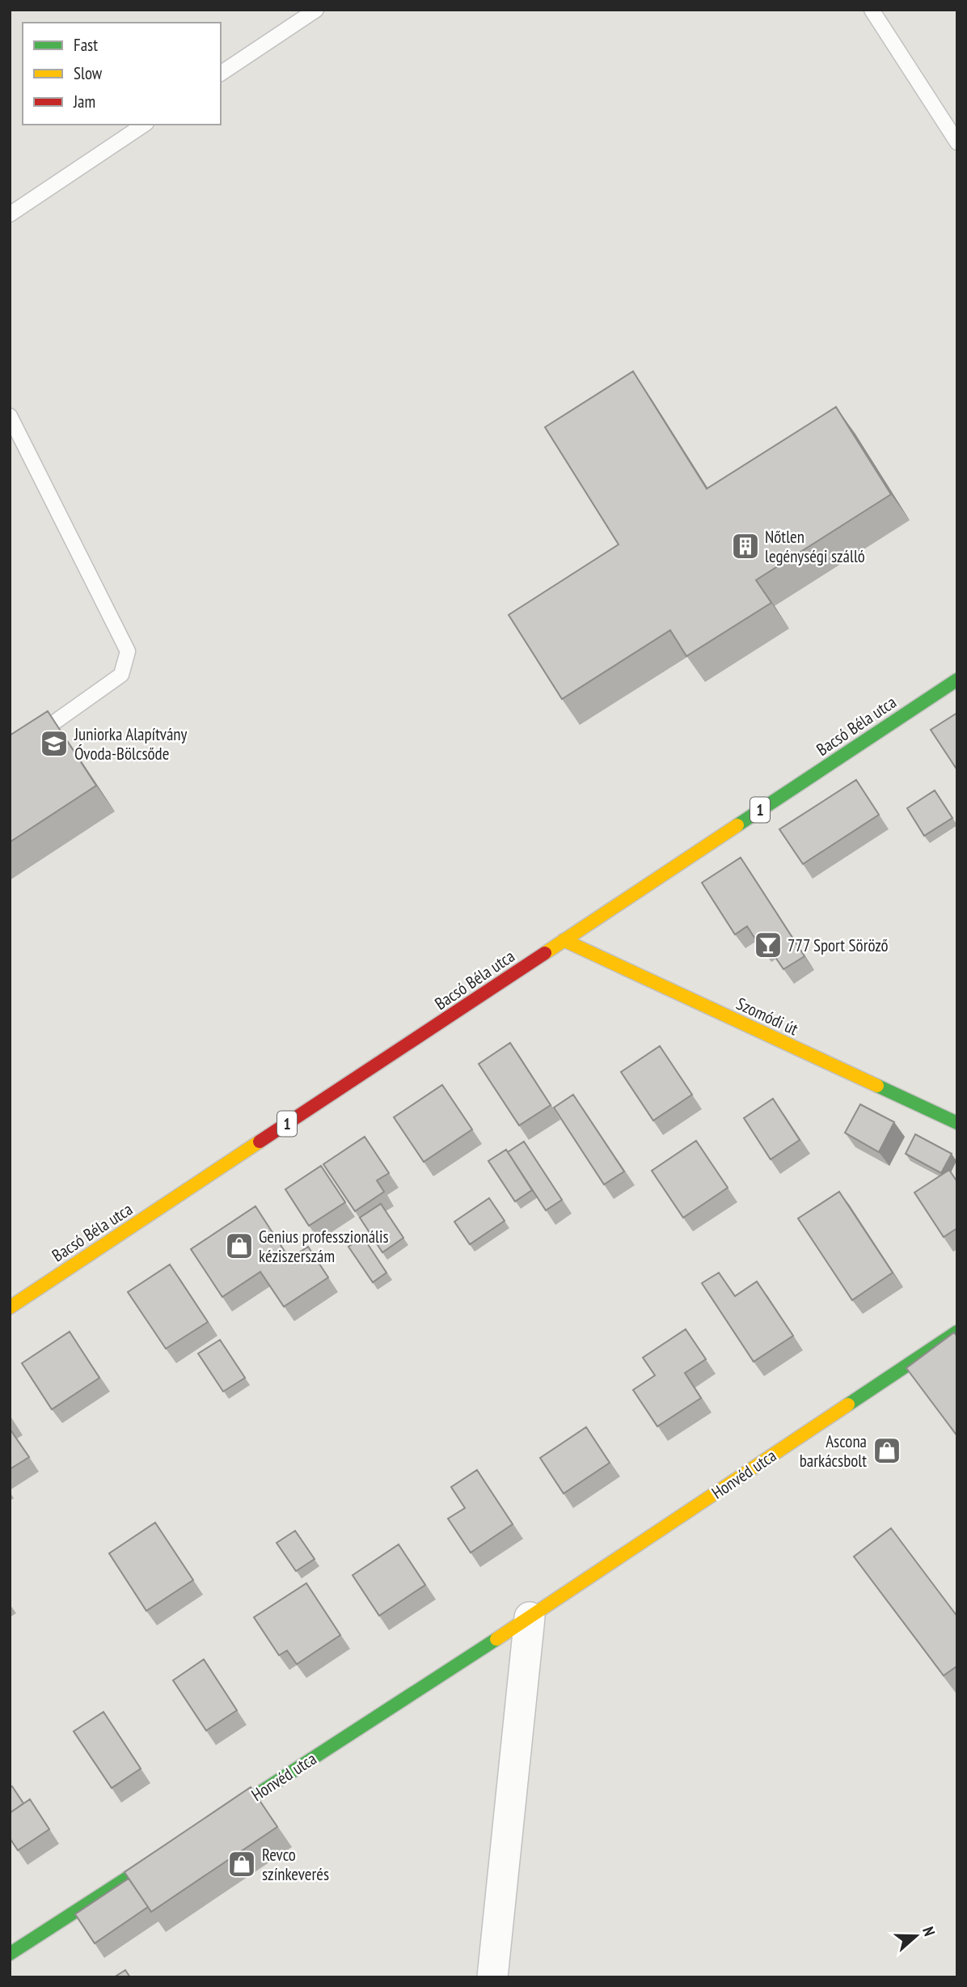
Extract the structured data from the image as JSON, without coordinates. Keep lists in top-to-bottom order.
{
  "streets": {
    "street": [
      "Bacsó Béla utca",
      "1",
      "Szomódi út",
      "Honvéd utca"
    ]
  },
  "crossings": [
    ["Bacsó Béla utca", "Szomódi út"]
  ],
  "places": {
    "building": ["Nőtlen legénységi szálló"],
    "school or university": ["Juniorka Alapítvány Óvoda-Bölcsőde"],
    "bar": ["777 Sport Söröző"],
    "shop": ["Genius professzionális kéziszerszám", "Ascona barkácsbolt", "Revco színkeverés"]
  },
  "legend": ["Fast", "Slow", "Jam"],
  "north": "right"
}
